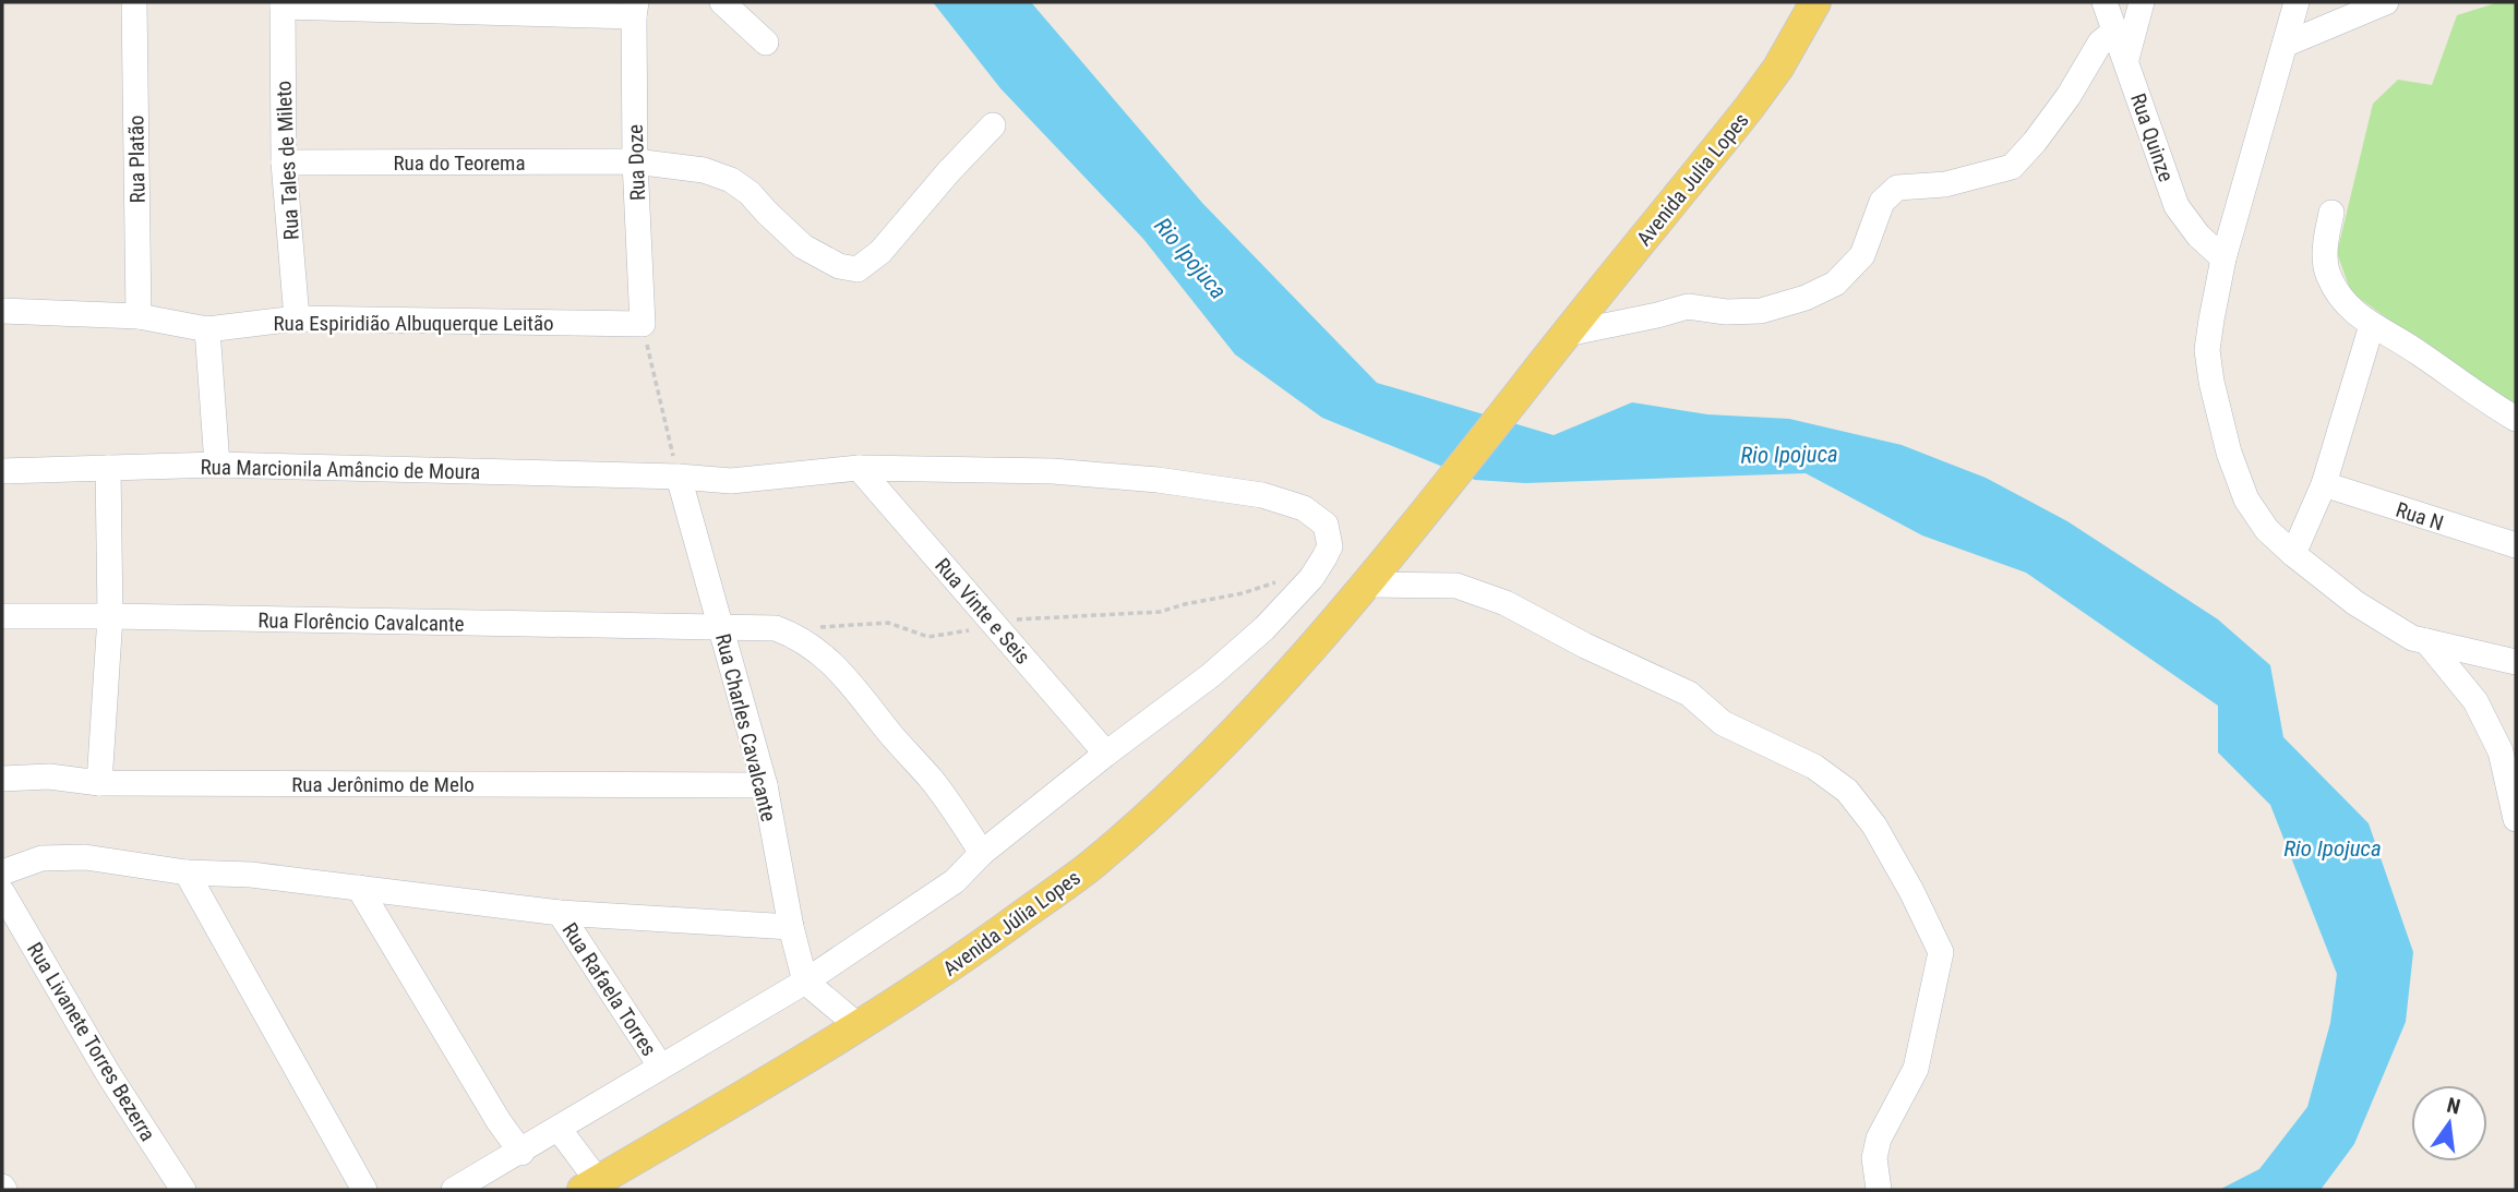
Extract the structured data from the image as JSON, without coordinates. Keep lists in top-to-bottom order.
{
  "streets": {
    "main road": ["Avenida Julia Lopes", "Avenida Júlia Lopes"],
    "street": [
      "Rua Quinze",
      "Rua Platão",
      "Rua Tales de Mileto",
      "Rua do Teorema",
      "Rua Doze",
      "Rua Espiridião Albuquerque Leitão",
      "Rua Marcionila Amâncio de Moura",
      "Rua N",
      "Rua Vinte e Seis",
      "Rua Florêncio Cavalcante",
      "Rua Charles Cavalcante",
      "Rua Jerônimo de Melo",
      "Rua Rafaela Torres",
      "Rua Livanete Torres Bezerra"
    ]
  },
  "crossings": [
    ["Rua Platão", "Rua Espiridião Albuquerque Leitão"],
    ["Rua Tales de Mileto", "Rua do Teorema"],
    ["Rua Tales de Mileto", "Rua Espiridião Albuquerque Leitão"],
    ["Rua do Teorema", "Rua Doze"],
    ["Rua Doze", "Rua Espiridião Albuquerque Leitão"],
    ["Avenida Julia Lopes", "Avenida Júlia Lopes"],
    ["Rua Marcionila Amâncio de Moura", "Rua Vinte e Seis"],
    ["Rua Marcionila Amâncio de Moura", "Rua Charles Cavalcante"],
    ["Rua Florêncio Cavalcante", "Rua Charles Cavalcante"],
    ["Rua Charles Cavalcante", "Rua Jerônimo de Melo"]
  ],
  "water": ["Rio Ipojuca"],
  "north": "top"
}
